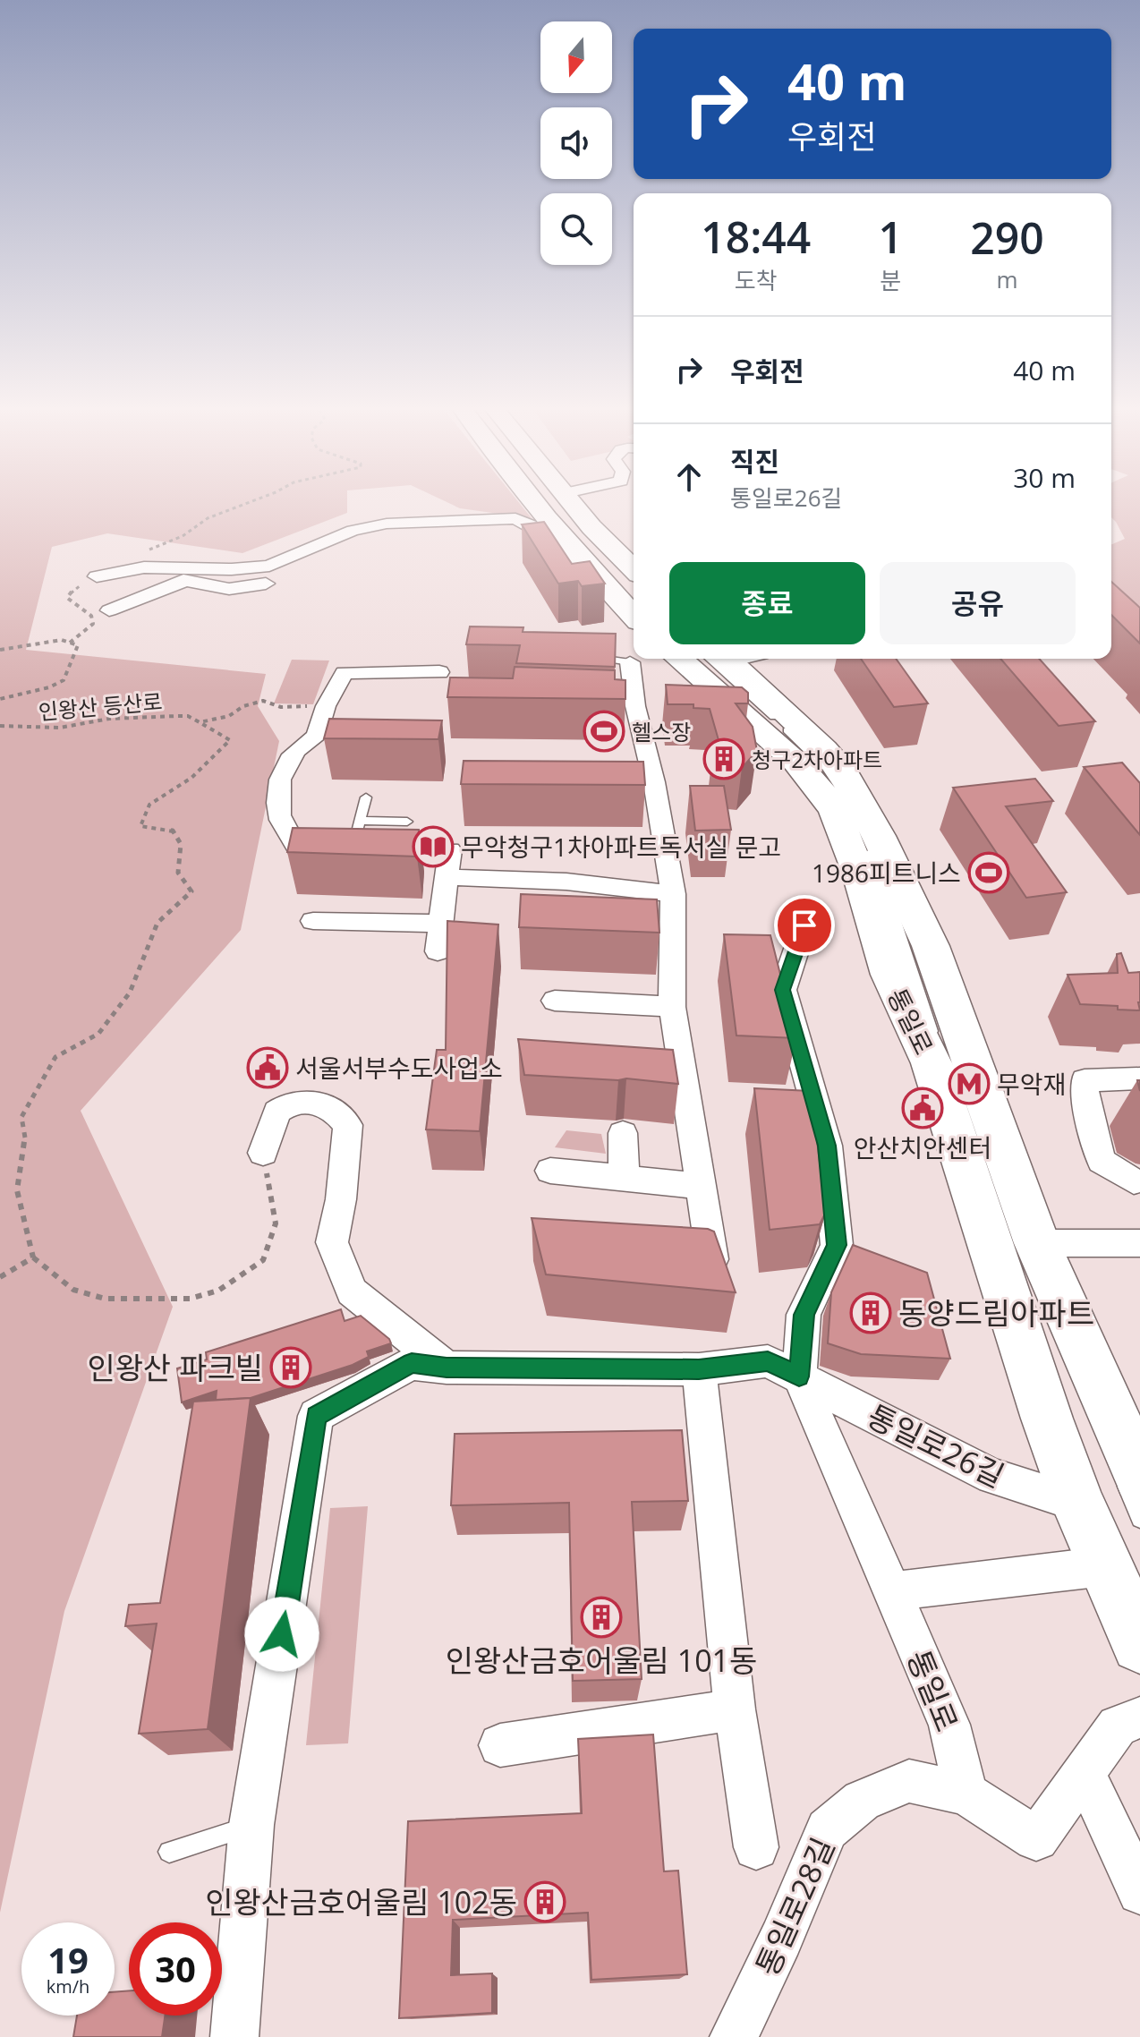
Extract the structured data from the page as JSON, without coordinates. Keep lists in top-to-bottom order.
{
  "streets": {
    "main road": ["통일로"],
    "street": ["통일로26길", "통일로28길"],
    "path": ["인왕산 등산로"]
  },
  "crossings": [
    ["통일로", "통일로26길"],
    ["통일로", "통일로28길"]
  ],
  "places": {
    "sports": ["헬스장", "1986피트니스"],
    "building": [
      "청구2차아파트",
      "동양드림아파트",
      "인왕산 파크빌",
      "인왕산금호어울림 101동",
      "인왕산금호어울림 102동"
    ],
    "library": ["무악청구1차아파트독서실 문고"],
    "public building": ["서울서부수도사업소", "안산치안센터"],
    "metro station": ["무악재"]
  },
  "north": "bottom",
  "page": {
    "turn": ["40 m", "우회전"],
    "eta": [
      "18:44",
      "도착",
      "1",
      "분",
      "290",
      "m"
    ],
    "list": [
      {
        "name": "우회전",
        "value": "40 m"
      },
      {
        "name": "직진",
        "note": "통일로26길",
        "value": "30 m"
      }
    ],
    "buttons": ["종료", "공유"],
    "speed": "19 km/h",
    "limit": "30"
  }
}
